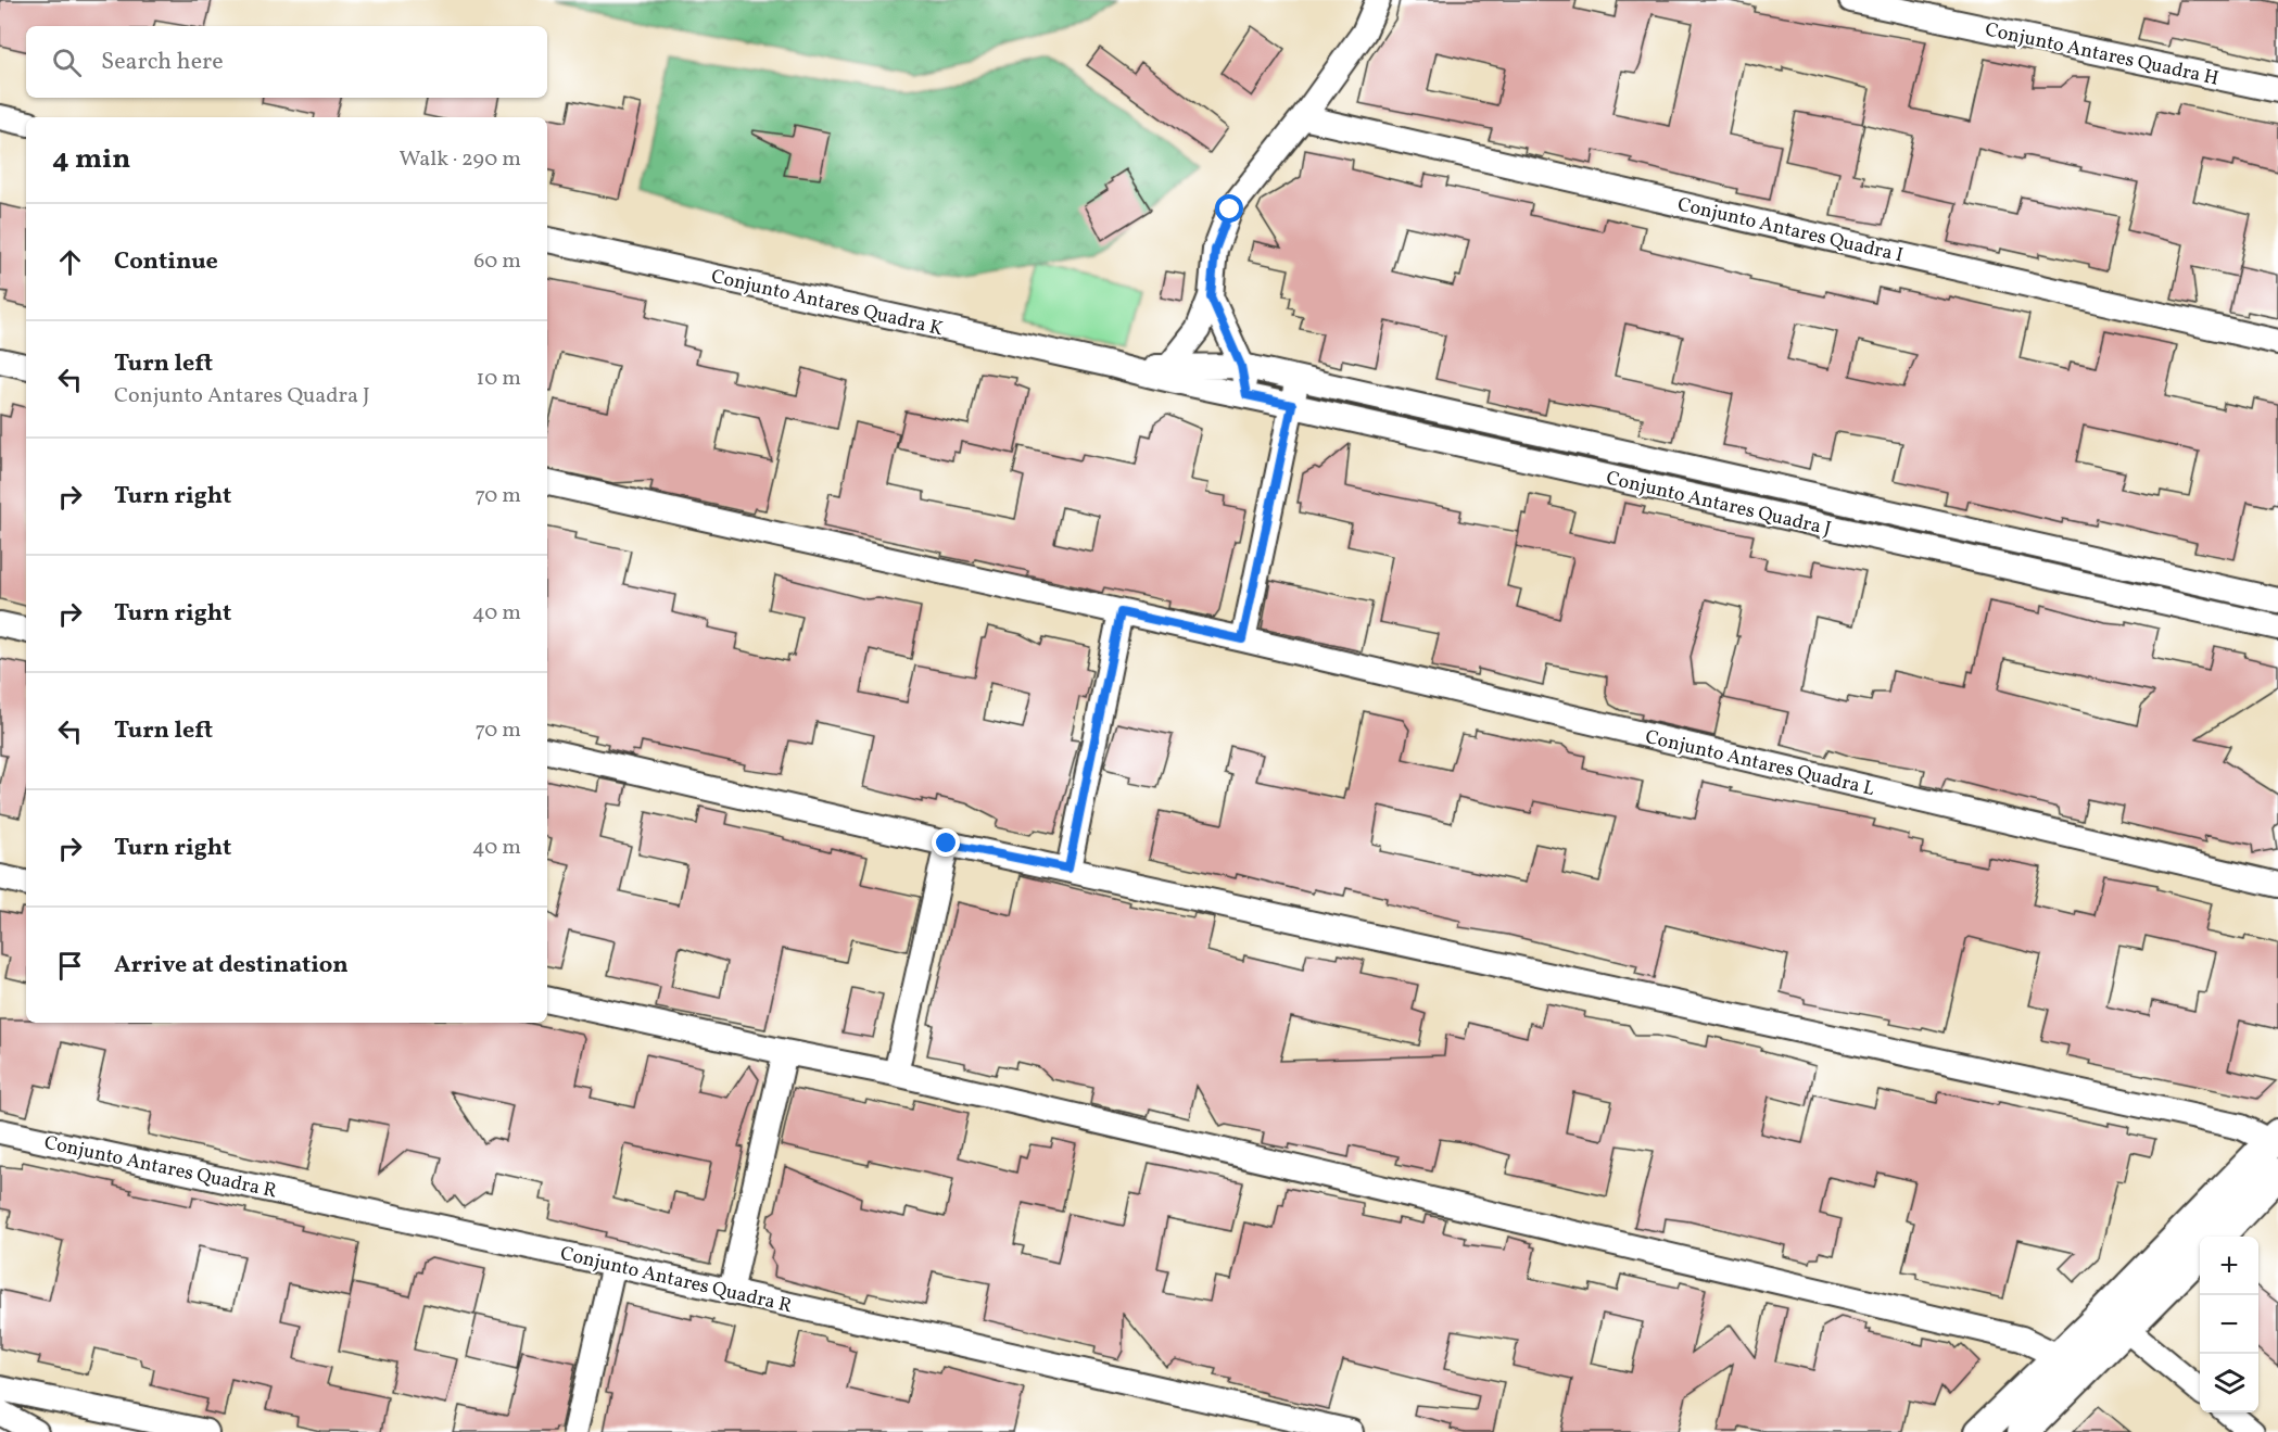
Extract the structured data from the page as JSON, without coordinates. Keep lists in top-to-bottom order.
{
  "streets": {
    "street": [
      "Conjunto Antares Quadra H",
      "Conjunto Antares Quadra I",
      "Conjunto Antares Quadra K",
      "Conjunto Antares Quadra J",
      "Conjunto Antares Quadra L",
      "Conjunto Antares Quadra R"
    ]
  },
  "crossings": [
    ["Conjunto Antares Quadra K", "Conjunto Antares Quadra J"]
  ],
  "page": {
    "search": "Search here",
    "heading": ["4 min", "Walk · 290 m"],
    "list": [
      ["Continue", "60 m"],
      ["Turn left", "Conjunto Antares Quadra J", "10 m"],
      ["Turn right", "70 m"],
      ["Turn right", "40 m"],
      ["Turn left", "70 m"],
      ["Turn right", "40 m"],
      "Arrive at destination"
    ],
    "map_buttons": ["+", "−"]
  }
}
